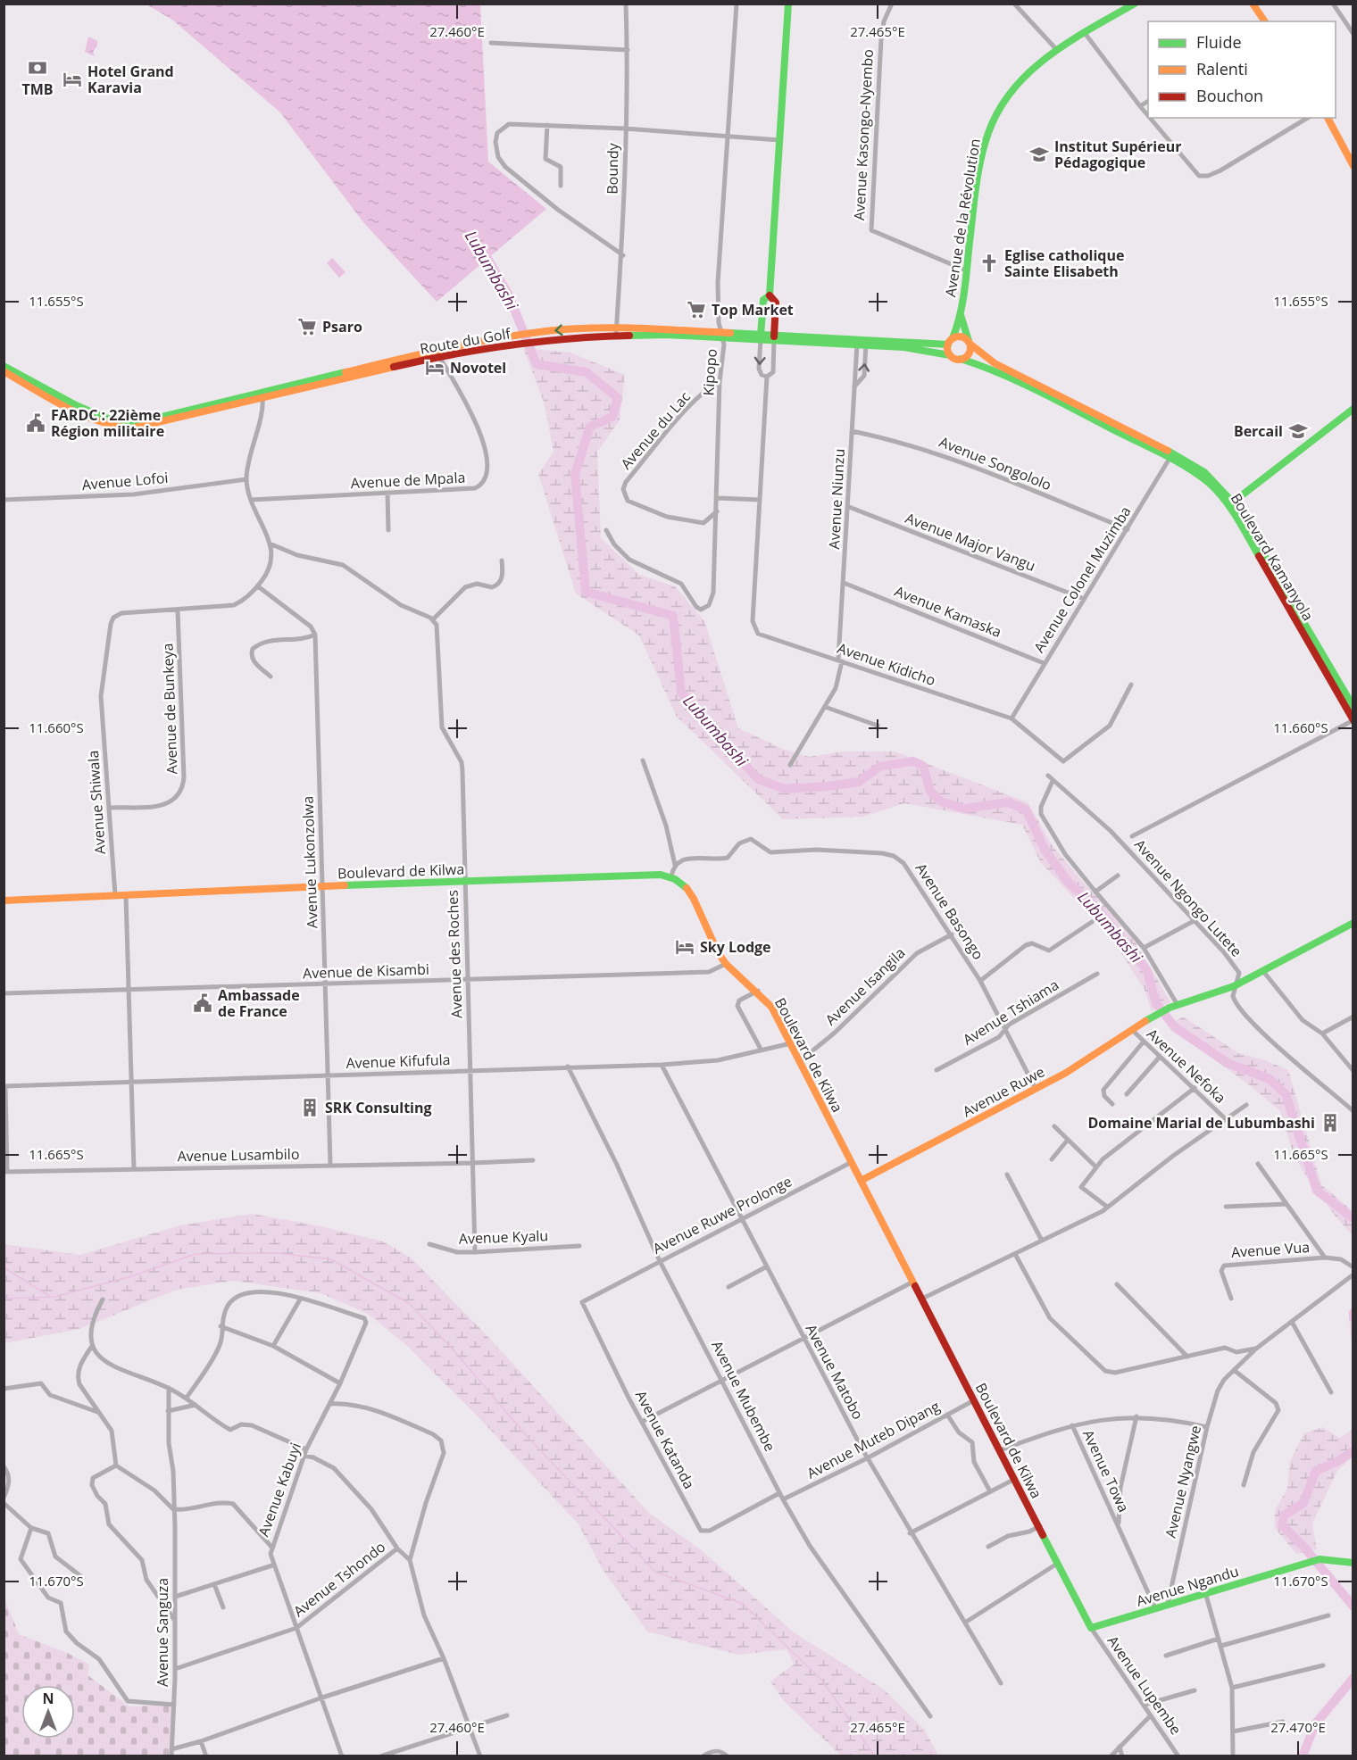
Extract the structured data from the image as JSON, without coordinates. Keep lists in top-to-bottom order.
{
  "streets": {
    "street": [
      "Avenue Kasongo-Nyembo",
      "Boundy",
      "Avenue de la Révolution",
      "Route du Golf",
      "Kipopo",
      "Avenue du Lac",
      "Avenue Songololo",
      "Avenue de Mpala",
      "Avenue Lofoi",
      "Avenue Niunzu",
      "Avenue Major Vangu",
      "Boulevard Kamanyola",
      "Avenue Colonel Muzimba",
      "Avenue Kamaska",
      "Avenue Kidicho",
      "Avenue de Bunkeya",
      "Avenue Shiwala",
      "Avenue Lukonzolwa",
      "Boulevard de Kilwa",
      "Avenue Ngongo Lutete",
      "Avenue Basongo",
      "Avenue des Roches",
      "Avenue de Kisambi",
      "Avenue Isangila",
      "Avenue Tshiama",
      "Avenue Kifufula",
      "Avenue Nefoka",
      "Avenue Ruwe",
      "Avenue Lusambilo",
      "Avenue Ruwe Prolonge",
      "Avenue Kyalu",
      "Avenue Vua",
      "Avenue Matobo",
      "Avenue Mubembe",
      "Avenue Katanda",
      "Avenue Muteb Dipang",
      "Avenue Towa",
      "Avenue Nyangwe",
      "Avenue Kabuyi",
      "Avenue Tshondo",
      "Avenue Ngandu",
      "Avenue Sanguza",
      "Avenue Lupembe"
    ]
  },
  "crossings": [
    ["Avenue Kasongo-Nyembo", "Avenue de la Révolution"],
    ["Boundy", "Route du Golf"],
    ["Route du Golf", "Kipopo"],
    ["Route du Golf", "Avenue de Mpala"],
    ["Route du Golf", "Avenue Niunzu"],
    ["Route du Golf", "Boulevard Kamanyola"],
    ["Route du Golf", "Avenue Shiwala"],
    ["Kipopo", "Avenue du Lac"],
    ["Avenue Songololo", "Avenue Niunzu"],
    ["Avenue Songololo", "Avenue Colonel Muzimba"],
    ["Avenue de Mpala", "Avenue Shiwala"],
    ["Avenue Lofoi", "Avenue Shiwala"],
    ["Avenue Niunzu", "Avenue Major Vangu"],
    ["Avenue Niunzu", "Avenue Kamaska"],
    ["Avenue Niunzu", "Avenue Kidicho"],
    ["Avenue Major Vangu", "Avenue Colonel Muzimba"],
    ["Boulevard Kamanyola", "Avenue Colonel Muzimba"],
    ["Avenue Colonel Muzimba", "Avenue Kamaska"],
    ["Avenue Colonel Muzimba", "Avenue Kidicho"],
    ["Avenue de Bunkeya", "Avenue Shiwala"],
    ["Avenue Shiwala", "Boulevard de Kilwa"],
    ["Avenue Lukonzolwa", "Boulevard de Kilwa"],
    ["Avenue Lukonzolwa", "Avenue de Kisambi"],
    ["Avenue Lukonzolwa", "Avenue Kifufula"],
    ["Avenue Lukonzolwa", "Avenue Lusambilo"],
    ["Boulevard de Kilwa", "Avenue des Roches"],
    ["Boulevard de Kilwa", "Avenue de Kisambi"],
    ["Boulevard de Kilwa", "Avenue Isangila"],
    ["Boulevard de Kilwa", "Avenue Kifufula"],
    ["Boulevard de Kilwa", "Avenue Ruwe"],
    ["Boulevard de Kilwa", "Avenue Ruwe Prolonge"],
    ["Boulevard de Kilwa", "Avenue Muteb Dipang"],
    ["Boulevard de Kilwa", "Avenue Ngandu"],
    ["Boulevard de Kilwa", "Avenue Lupembe"],
    ["Avenue Basongo", "Avenue Isangila"],
    ["Avenue Basongo", "Avenue Tshiama"],
    ["Avenue Basongo", "Avenue Ruwe"],
    ["Avenue des Roches", "Avenue de Kisambi"],
    ["Avenue des Roches", "Avenue Kifufula"],
    ["Avenue des Roches", "Avenue Lusambilo"],
    ["Avenue des Roches", "Avenue Kyalu"],
    ["Avenue Kifufula", "Avenue Matobo"],
    ["Avenue Kifufula", "Avenue Mubembe"],
    ["Avenue Nefoka", "Avenue Ruwe"],
    ["Avenue Ruwe Prolonge", "Avenue Matobo"],
    ["Avenue Ruwe Prolonge", "Avenue Mubembe"],
    ["Avenue Ruwe Prolonge", "Avenue Katanda"],
    ["Avenue Matobo", "Avenue Muteb Dipang"],
    ["Avenue Mubembe", "Avenue Katanda"],
    ["Avenue Mubembe", "Avenue Muteb Dipang"],
    ["Avenue Towa", "Avenue Ngandu"],
    ["Avenue Nyangwe", "Avenue Ngandu"],
    ["Avenue Kabuyi", "Avenue Tshondo"],
    ["Avenue Tshondo", "Avenue Sanguza"],
    ["Avenue Ngandu", "Avenue Lupembe"]
  ],
  "water": ["Lubumbashi"],
  "places": {
    "bank": ["TMB"],
    "hotel": ["Hotel Grand Karavia", "Novotel", "Sky Lodge"],
    "school or university": ["Institut Supérieur Pédagogique", "Bercail"],
    "church": ["Eglise catholique Sainte Elisabeth"],
    "supermarket": ["Top Market", "Psaro"],
    "public building": ["FARDC : 22ième Région militaire", "Ambassade de France"],
    "building": ["SRK Consulting", "Domaine Marial de Lubumbashi"]
  },
  "legend": ["Fluide", "Ralenti", "Bouchon"],
  "north": "top",
  "coordinates": [
    "27.460°E",
    "27.465°E",
    "11.655°S",
    "11.660°S",
    "11.665°S",
    "11.670°S",
    "27.470°E"
  ]
}
